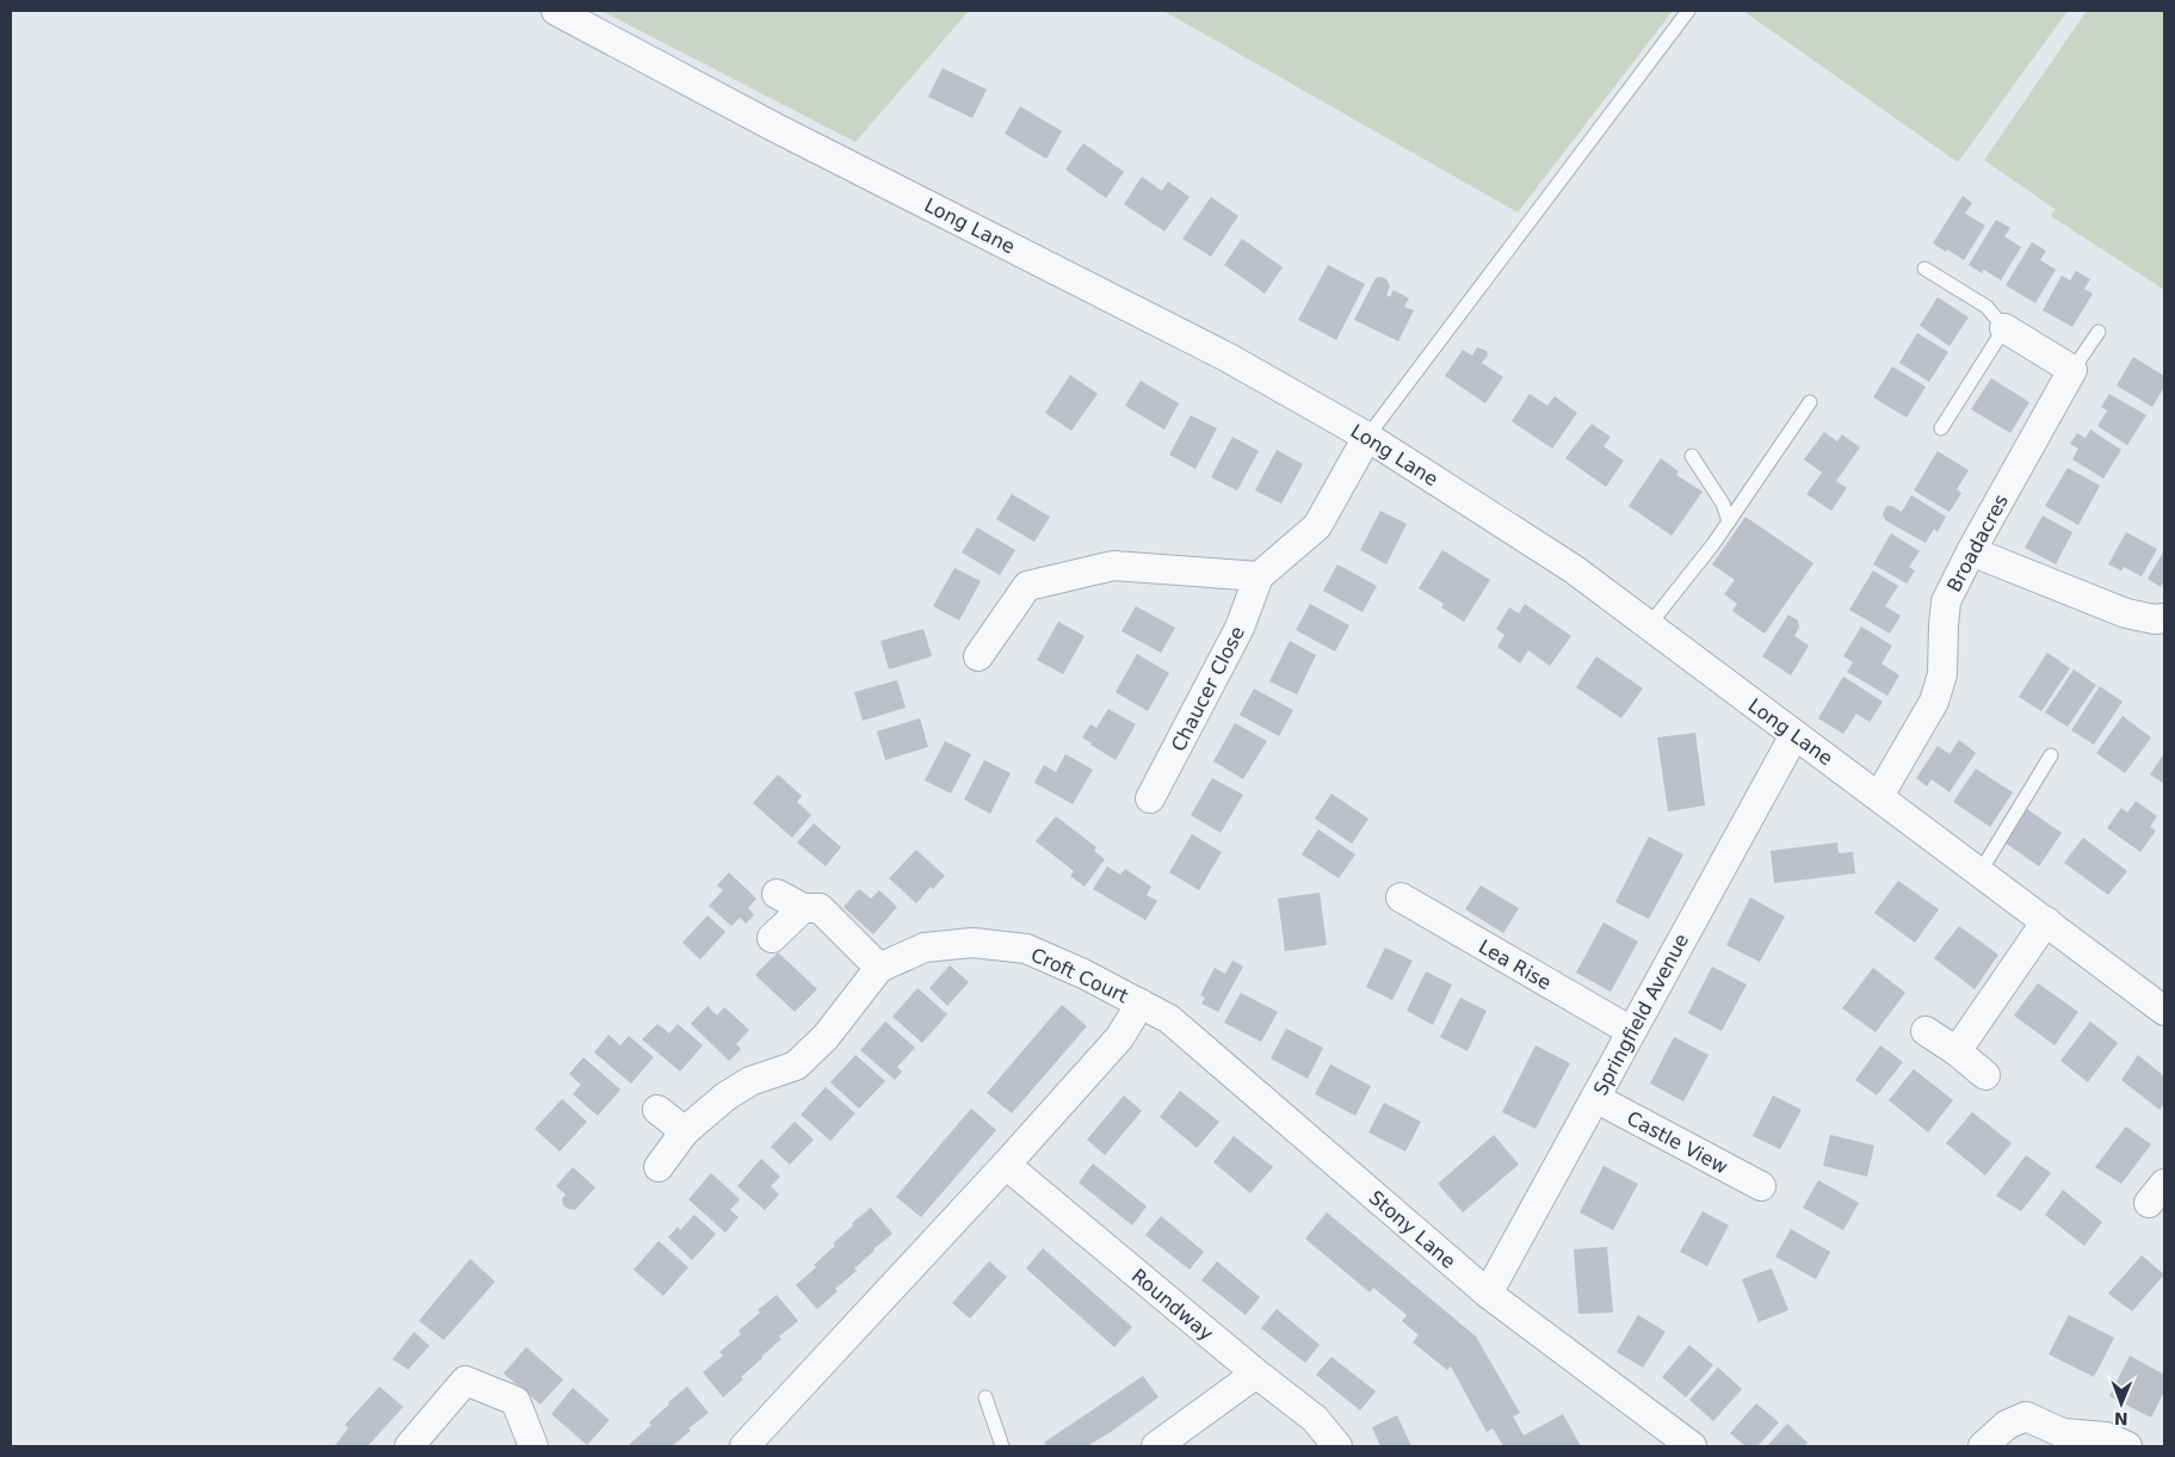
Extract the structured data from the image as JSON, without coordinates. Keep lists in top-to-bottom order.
{
  "streets": {
    "street": [
      "Long Lane",
      "Broadacres",
      "Chaucer Close",
      "Lea Rise",
      "Croft Court",
      "Springfield Avenue",
      "Castle View",
      "Stony Lane",
      "Roundway"
    ]
  },
  "crossings": [
    ["Long Lane", "Broadacres"],
    ["Long Lane", "Springfield Avenue"],
    ["Lea Rise", "Springfield Avenue"],
    ["Croft Court", "Stony Lane"],
    ["Springfield Avenue", "Castle View"],
    ["Springfield Avenue", "Stony Lane"]
  ],
  "north": "bottom"
}
